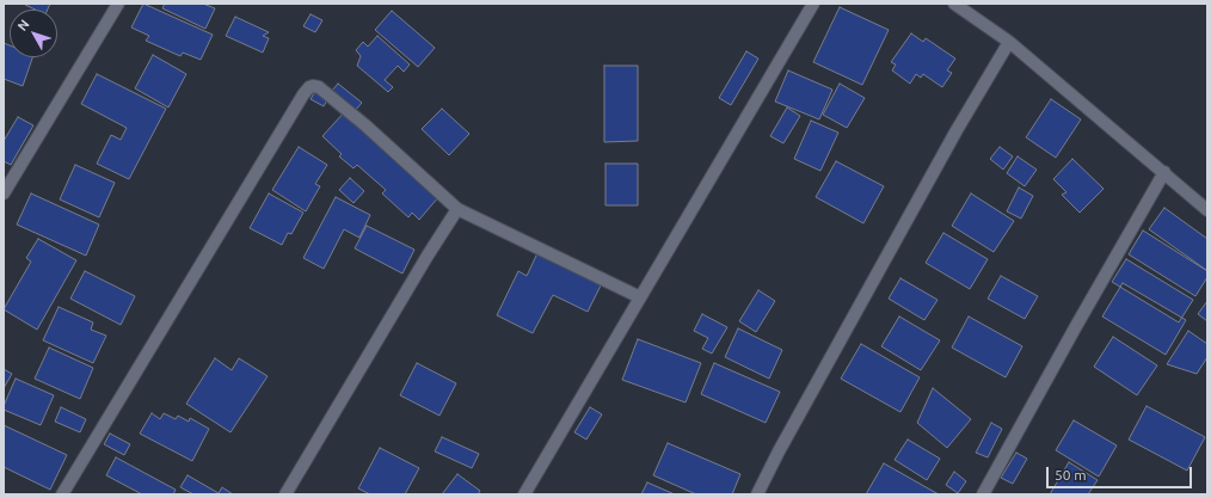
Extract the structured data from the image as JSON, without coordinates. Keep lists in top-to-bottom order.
{
  "scale_bar": "50 m",
  "north": "top left"
}
